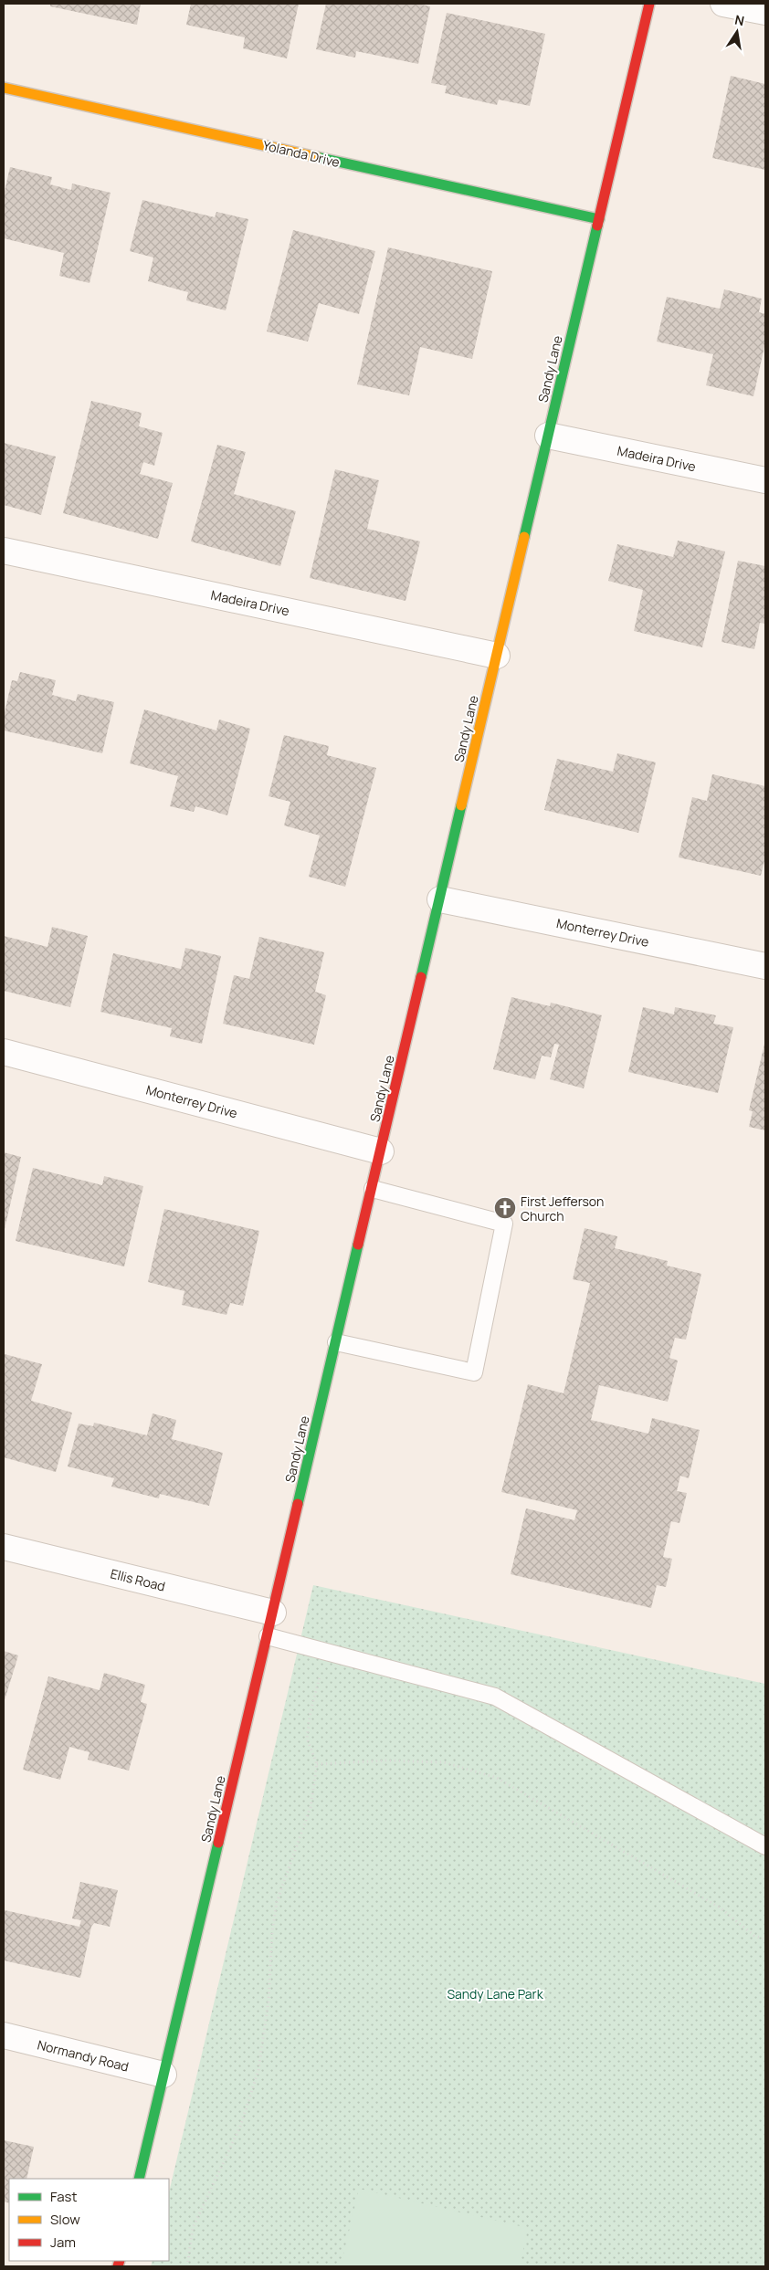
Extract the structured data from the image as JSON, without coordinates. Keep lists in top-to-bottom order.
{
  "streets": {
    "street": [
      "Yolanda Drive",
      "Sandy Lane",
      "Madeira Drive",
      "Monterrey Drive",
      "Ellis Road",
      "Normandy Road"
    ]
  },
  "crossings": [
    ["Yolanda Drive", "Sandy Lane"],
    ["Sandy Lane", "Madeira Drive"],
    ["Sandy Lane", "Monterrey Drive"],
    ["Sandy Lane", "Ellis Road"],
    ["Sandy Lane", "Normandy Road"]
  ],
  "parks": ["Sandy Lane Park"],
  "places": {
    "church": ["First Jefferson Church"]
  },
  "legend": ["Fast", "Slow", "Jam"],
  "north": "top"
}
